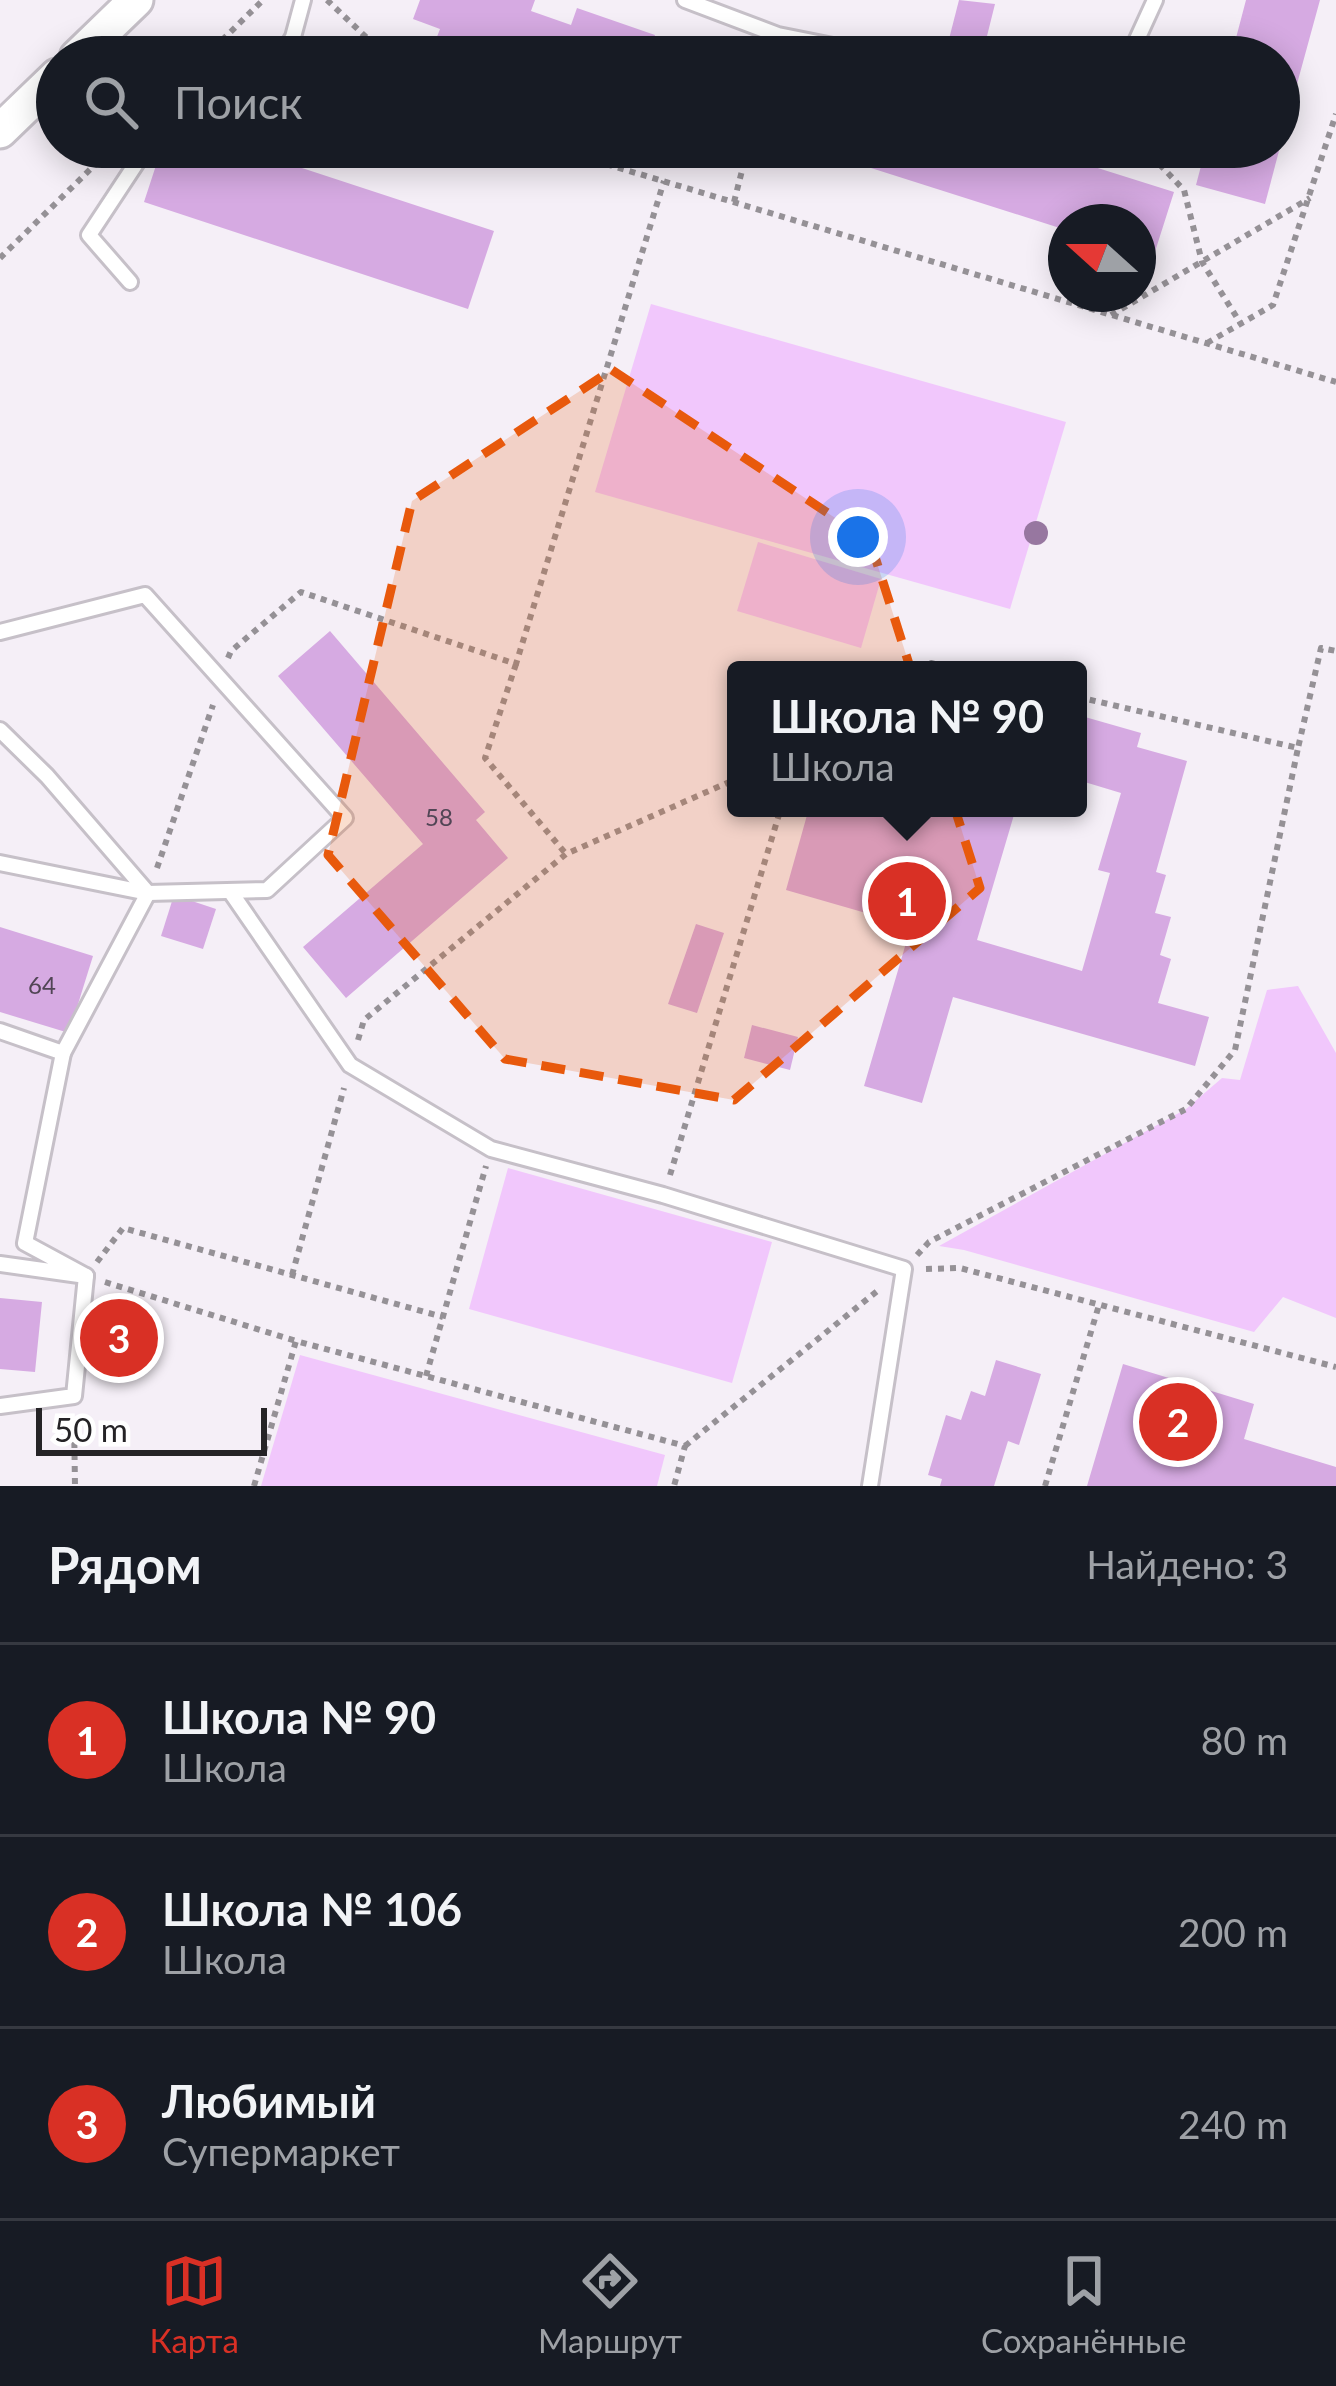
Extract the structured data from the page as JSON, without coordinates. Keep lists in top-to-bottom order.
{
  "house_numbers": ["58", "64"],
  "scale_bar": "50 m",
  "north": "left",
  "page": {
    "search": "Поиск",
    "popup": ["Школа № 90", "Школа"],
    "pins": ["1", "3", "2"],
    "scale": "50 m",
    "heading": ["Рядом", "Найдено: 3"],
    "list": [
      {
        "mark": "1",
        "name": "Школа № 90",
        "note": "Школа",
        "value": "80 m"
      },
      {
        "mark": "2",
        "name": "Школа № 106",
        "note": "Школа",
        "value": "200 m"
      },
      {
        "mark": "3",
        "name": "Любимый",
        "note": "Супермаркет",
        "value": "240 m"
      }
    ],
    "nav": ["Карта", "Маршрут", "Сохранённые"]
  }
}
